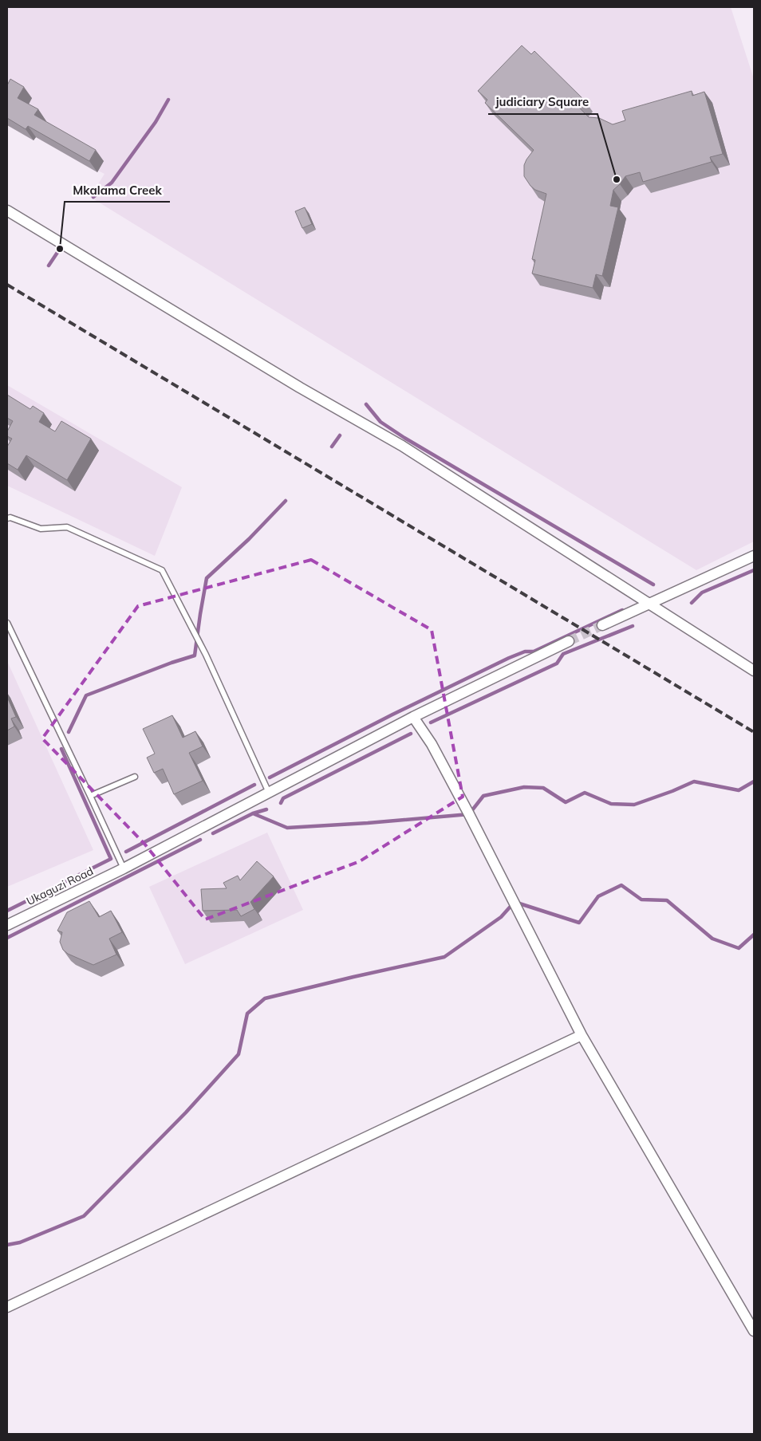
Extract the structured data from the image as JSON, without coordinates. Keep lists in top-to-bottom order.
{
  "streets": {
    "street": ["Ukaguzi Road"]
  },
  "places": ["judiciary Square", "Mkalama Creek"]
}
